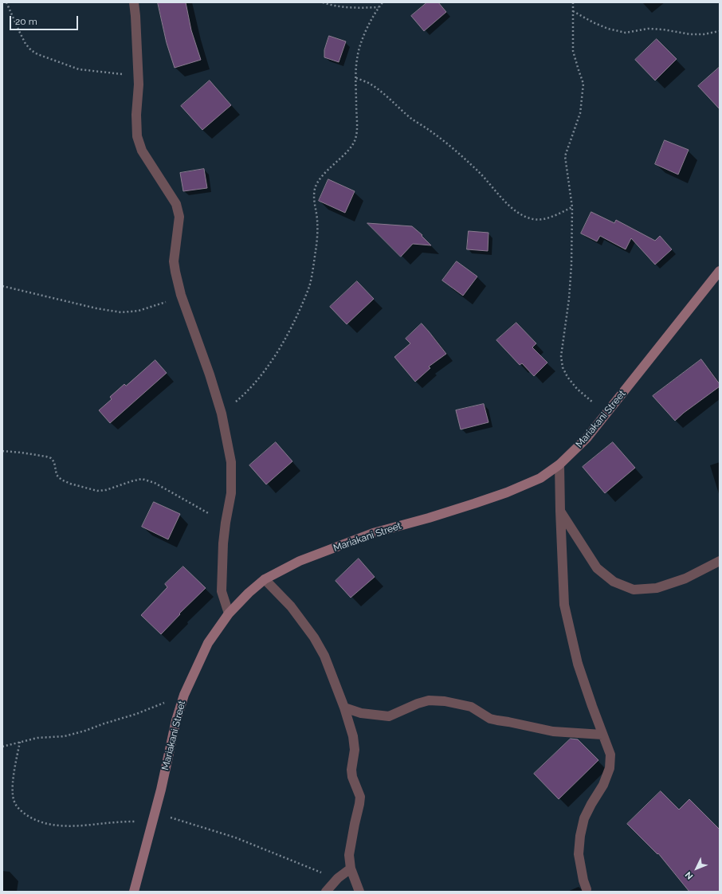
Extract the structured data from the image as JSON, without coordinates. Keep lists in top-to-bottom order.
{
  "streets": {
    "street": ["Mariakani Street"]
  },
  "scale_bar": "20 m",
  "north": "bottom left"
}
